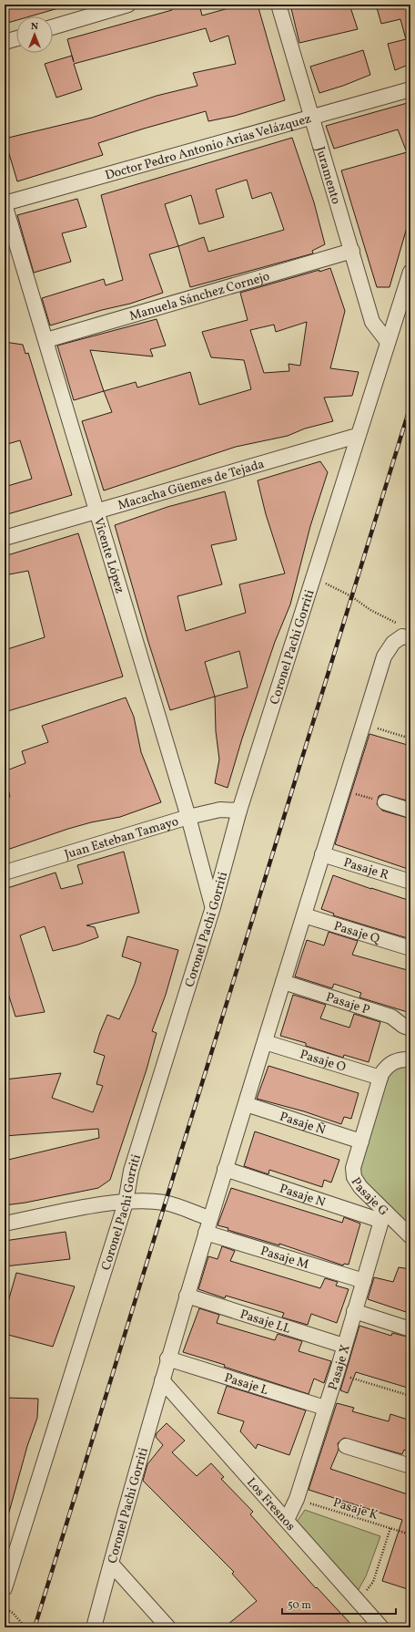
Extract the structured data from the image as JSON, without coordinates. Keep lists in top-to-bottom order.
{
  "streets": {
    "street": [
      "Doctor Pedro Antonio Arias Velázquez",
      "Juramento",
      "Manuela Sánchez Cornejo",
      "Macacha Güemes de Tejada",
      "Vicente López",
      "Coronel Pachi Gorriti",
      "Juan Esteban Tamayo",
      "Pasaje R",
      "Pasaje Q",
      "Pasaje P",
      "Pasaje O",
      "Pasaje Ñ",
      "Pasaje N",
      "Pasaje G",
      "Pasaje M",
      "Pasaje LL",
      "Pasaje X",
      "Pasaje L",
      "Los Fresnos"
    ],
    "path": ["Pasaje K"]
  },
  "crossings": [
    ["Doctor Pedro Antonio Arias Velázquez", "Juramento"],
    ["Doctor Pedro Antonio Arias Velázquez", "Vicente López"],
    ["Juramento", "Manuela Sánchez Cornejo"],
    ["Juramento", "Coronel Pachi Gorriti"],
    ["Manuela Sánchez Cornejo", "Vicente López"],
    ["Macacha Güemes de Tejada", "Vicente López"],
    ["Macacha Güemes de Tejada", "Coronel Pachi Gorriti"],
    ["Vicente López", "Coronel Pachi Gorriti"],
    ["Vicente López", "Juan Esteban Tamayo"],
    ["Coronel Pachi Gorriti", "Juan Esteban Tamayo"],
    ["Coronel Pachi Gorriti", "Pasaje R"],
    ["Coronel Pachi Gorriti", "Pasaje Q"],
    ["Coronel Pachi Gorriti", "Pasaje P"],
    ["Coronel Pachi Gorriti", "Pasaje O"],
    ["Coronel Pachi Gorriti", "Pasaje Ñ"],
    ["Coronel Pachi Gorriti", "Pasaje N"],
    ["Coronel Pachi Gorriti", "Pasaje M"],
    ["Coronel Pachi Gorriti", "Pasaje LL"],
    ["Coronel Pachi Gorriti", "Pasaje L"],
    ["Coronel Pachi Gorriti", "Los Fresnos"],
    ["Pasaje Ñ", "Pasaje G"],
    ["Pasaje N", "Pasaje G"],
    ["Pasaje N", "Pasaje X"],
    ["Pasaje G", "Pasaje X"],
    ["Pasaje M", "Pasaje X"],
    ["Pasaje LL", "Pasaje X"],
    ["Pasaje X", "Pasaje L"],
    ["Pasaje X", "Los Fresnos"],
    ["Pasaje X", "Pasaje K"]
  ],
  "scale_bar": "50 m",
  "north": "top"
}
